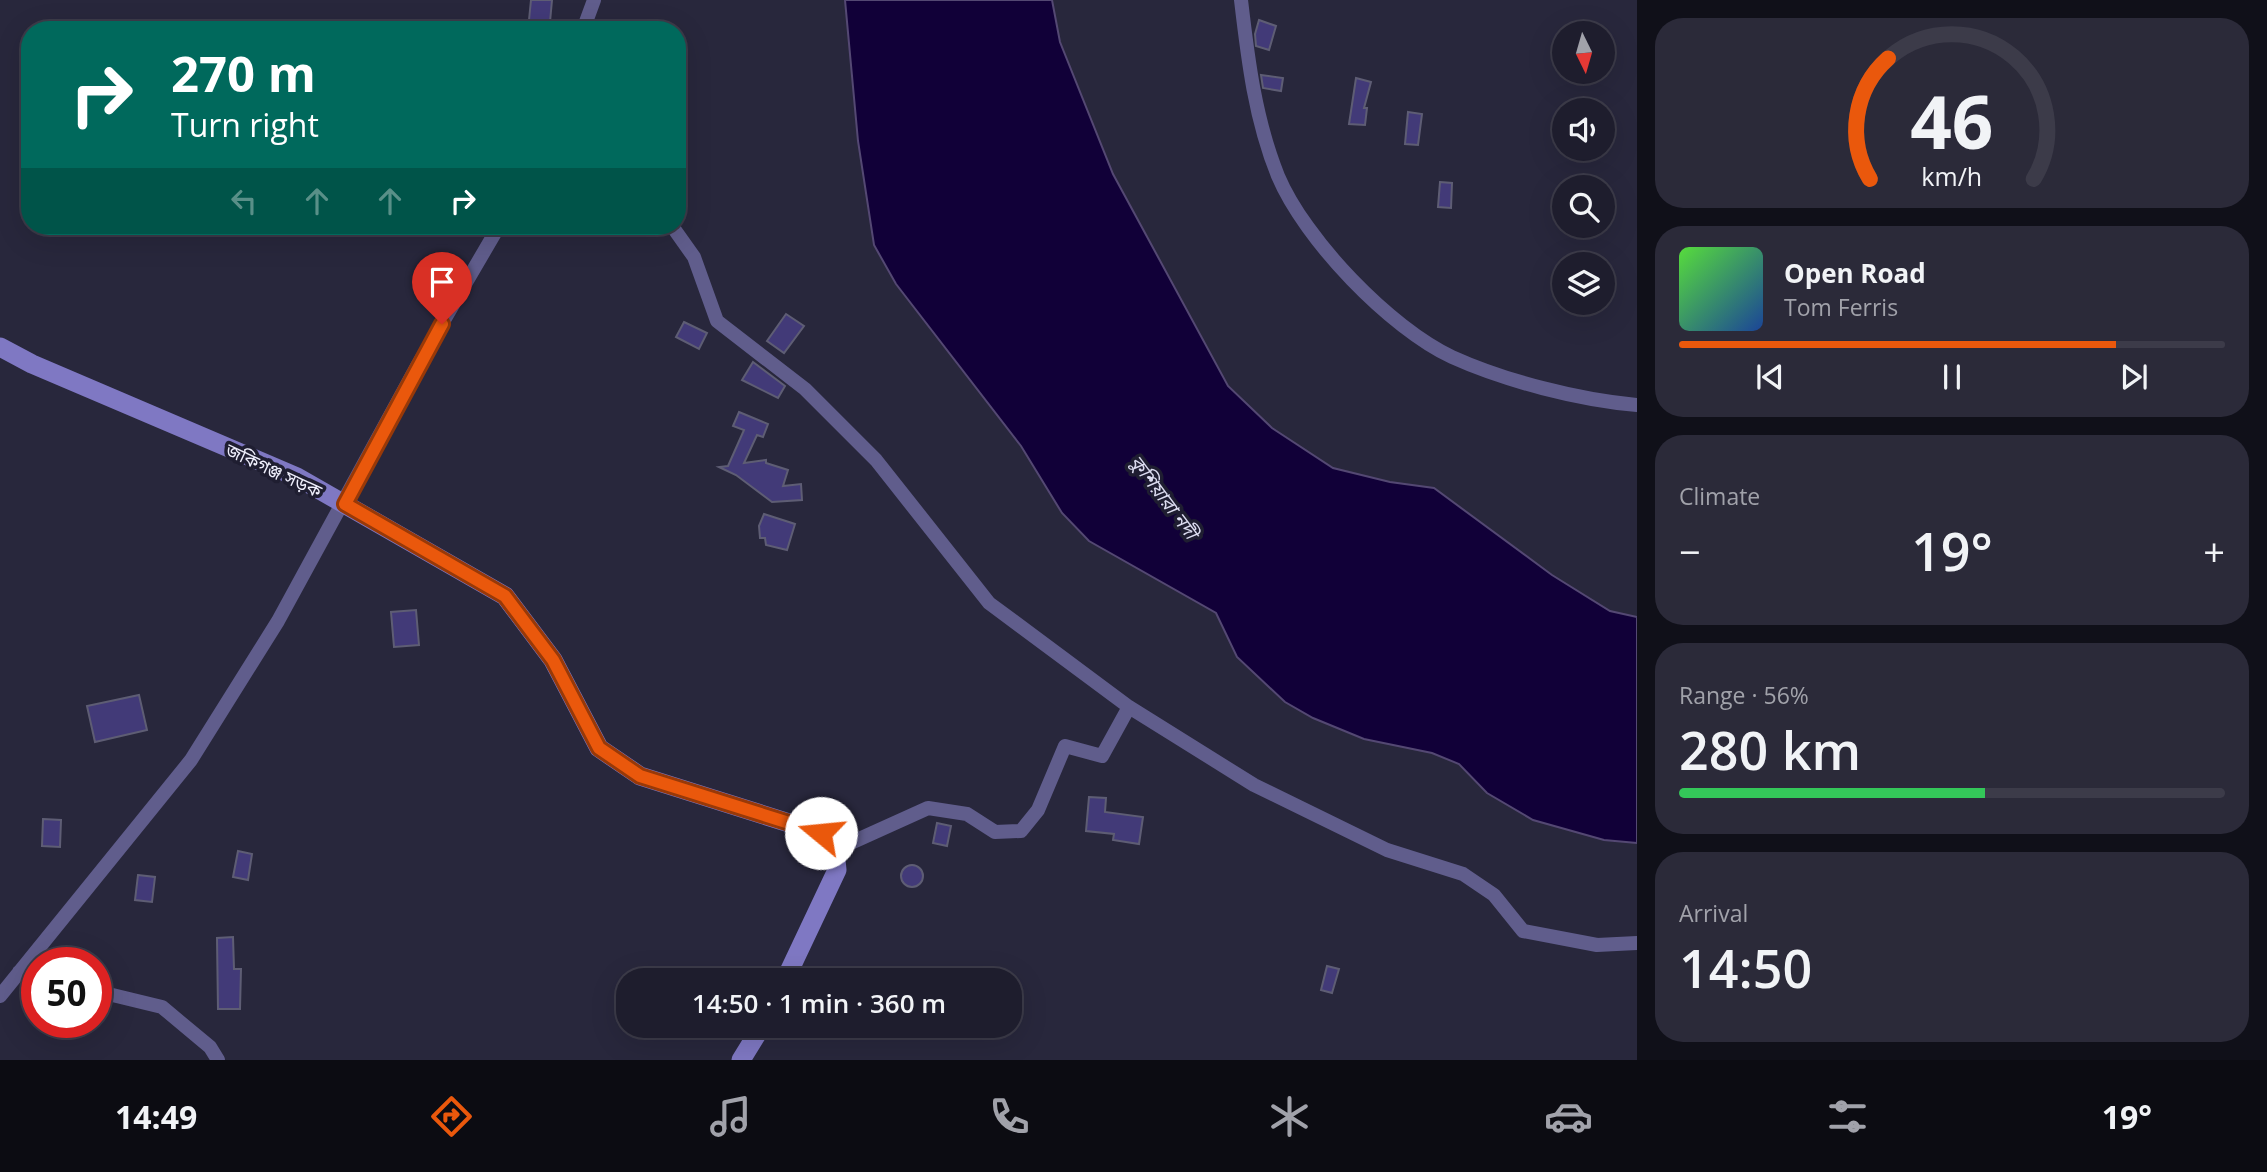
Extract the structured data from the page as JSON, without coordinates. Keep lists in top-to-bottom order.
{
  "streets": {
    "main road": ["জকিগঞ্জ সড়ক"]
  },
  "water": ["কুশিয়ারা নদী"],
  "north": "bottom",
  "page": {
    "turn": ["270 m", "Turn right"],
    "song": ["Open Road", "Tom Ferris"],
    "tile": [
      "Climate",
      ["Range · 56%", "280 km"],
      ["Arrival", "14:50"]
    ],
    "heat": ["−", "19°", "+"],
    "limit": "50",
    "trip": "14:50 · 1 min · 360 m",
    "tabs": ["14:49", "19°"],
    "gauge": ["46", "km/h"]
  }
}
